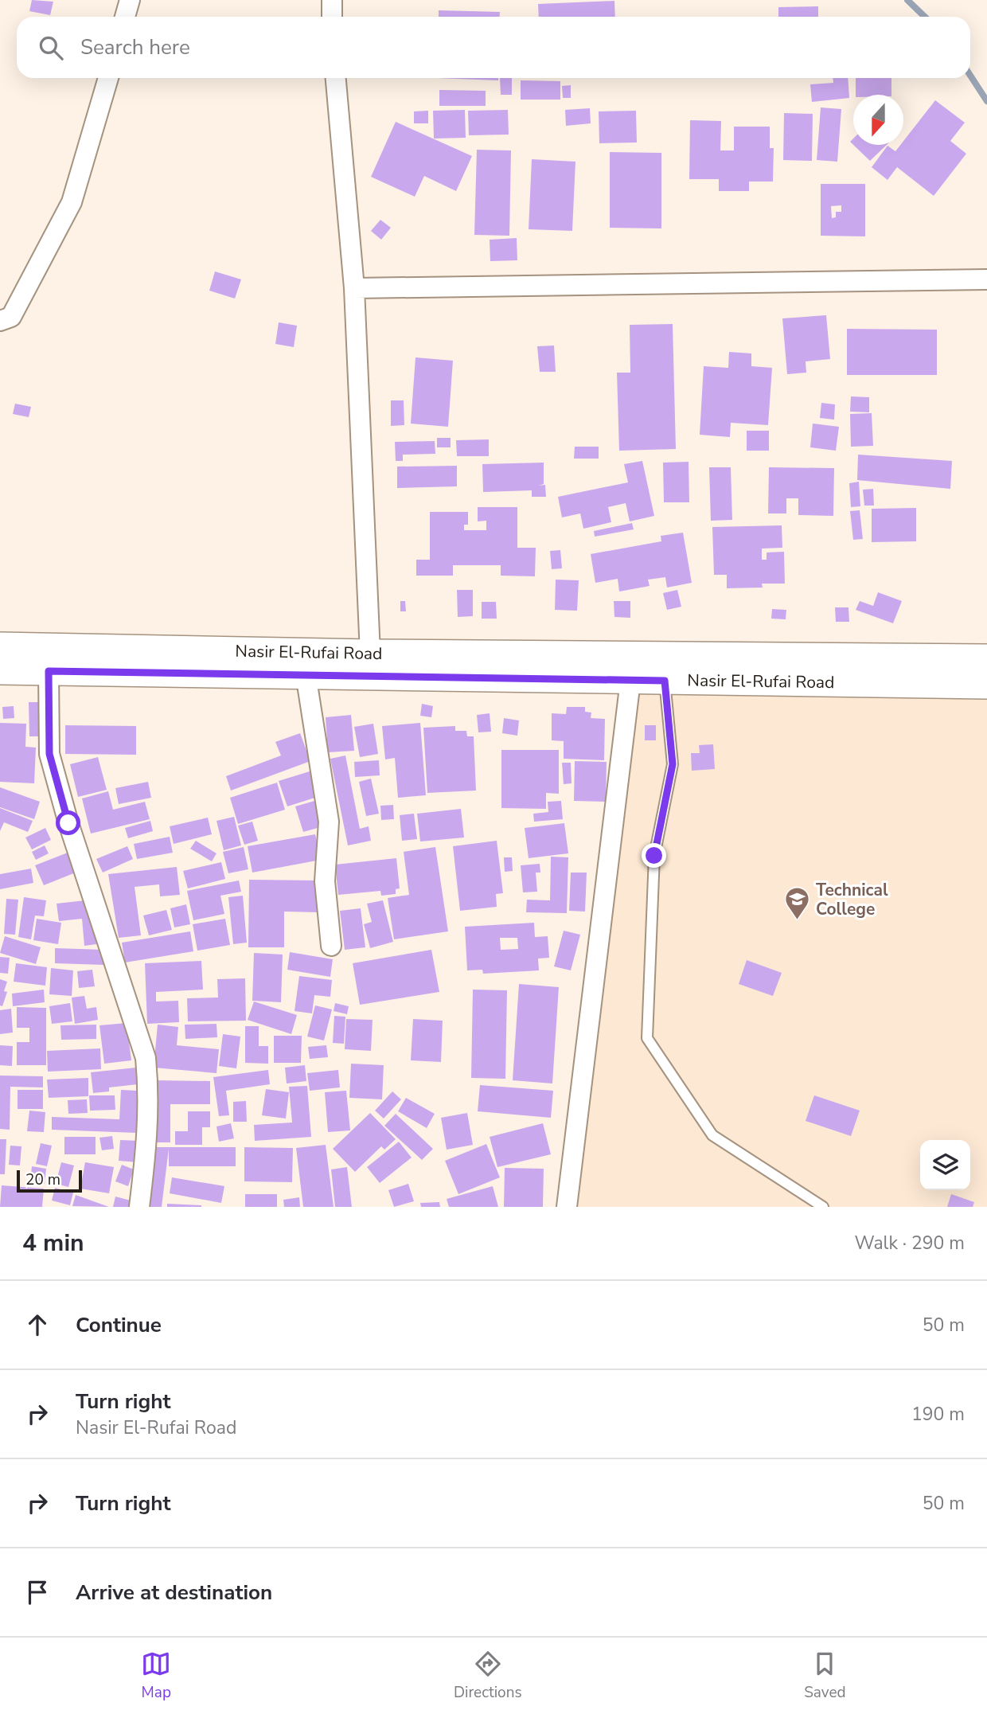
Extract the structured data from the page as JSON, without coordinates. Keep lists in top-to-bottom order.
{
  "streets": {
    "main road": ["Nasir El-Rufai Road"]
  },
  "places": {
    "school or university": ["Technical College"]
  },
  "scale_bar": "20 m",
  "north": "bottom",
  "page": {
    "search": "Search here",
    "scale": "20 m",
    "heading": ["4 min", "Walk · 290 m"],
    "list": [
      ["Continue", "50 m"],
      ["Turn right", "Nasir El-Rufai Road", "190 m"],
      ["Turn right", "50 m"],
      "Arrive at destination"
    ],
    "nav": ["Map", "Directions", "Saved"]
  }
}
